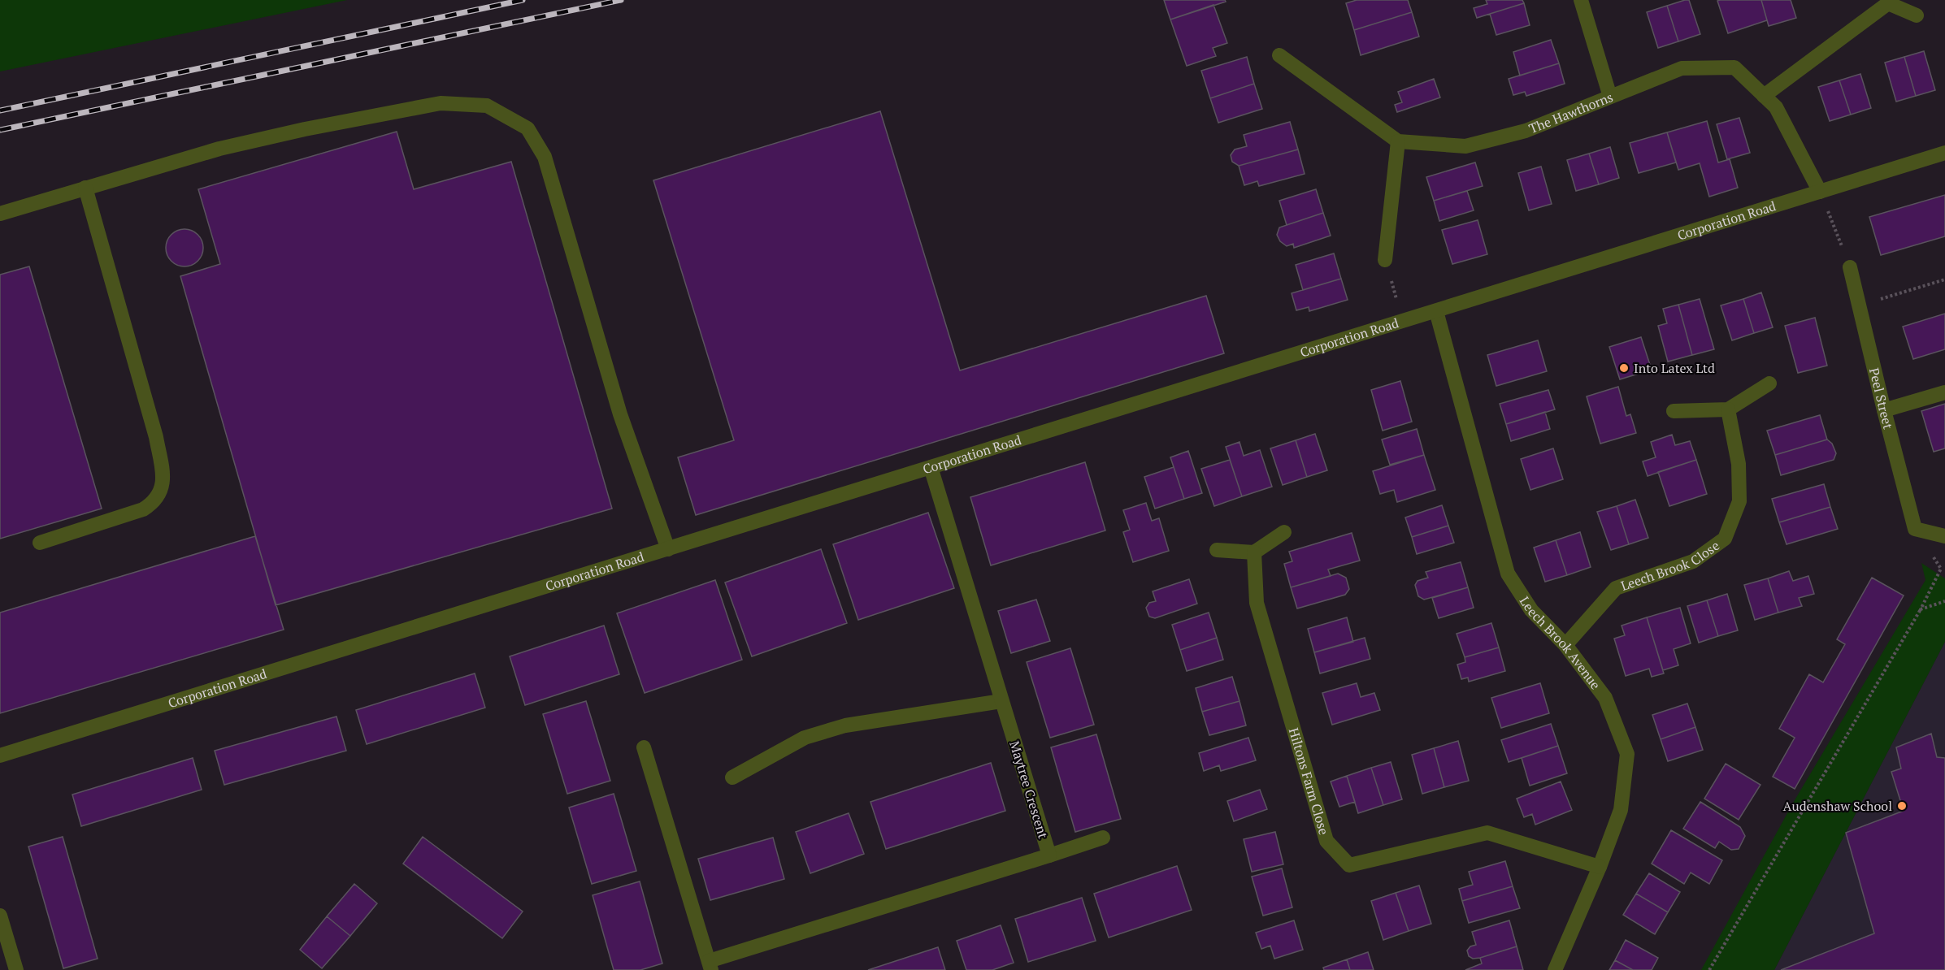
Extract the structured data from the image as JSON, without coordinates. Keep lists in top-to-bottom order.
{
  "streets": {
    "street": [
      "The Hawthorns",
      "Corporation Road",
      "Peel Street",
      "Leech Brook Close",
      "Leech Brook Avenue",
      "Hiltons Farm Close",
      "Maytree Crescent"
    ]
  },
  "crossings": [
    ["The Hawthorns", "Corporation Road"],
    ["Corporation Road", "Leech Brook Avenue"],
    ["Corporation Road", "Maytree Crescent"],
    ["Leech Brook Close", "Leech Brook Avenue"],
    ["Leech Brook Avenue", "Hiltons Farm Close"]
  ],
  "places": ["Into Latex Ltd", "Audenshaw School"]
}
